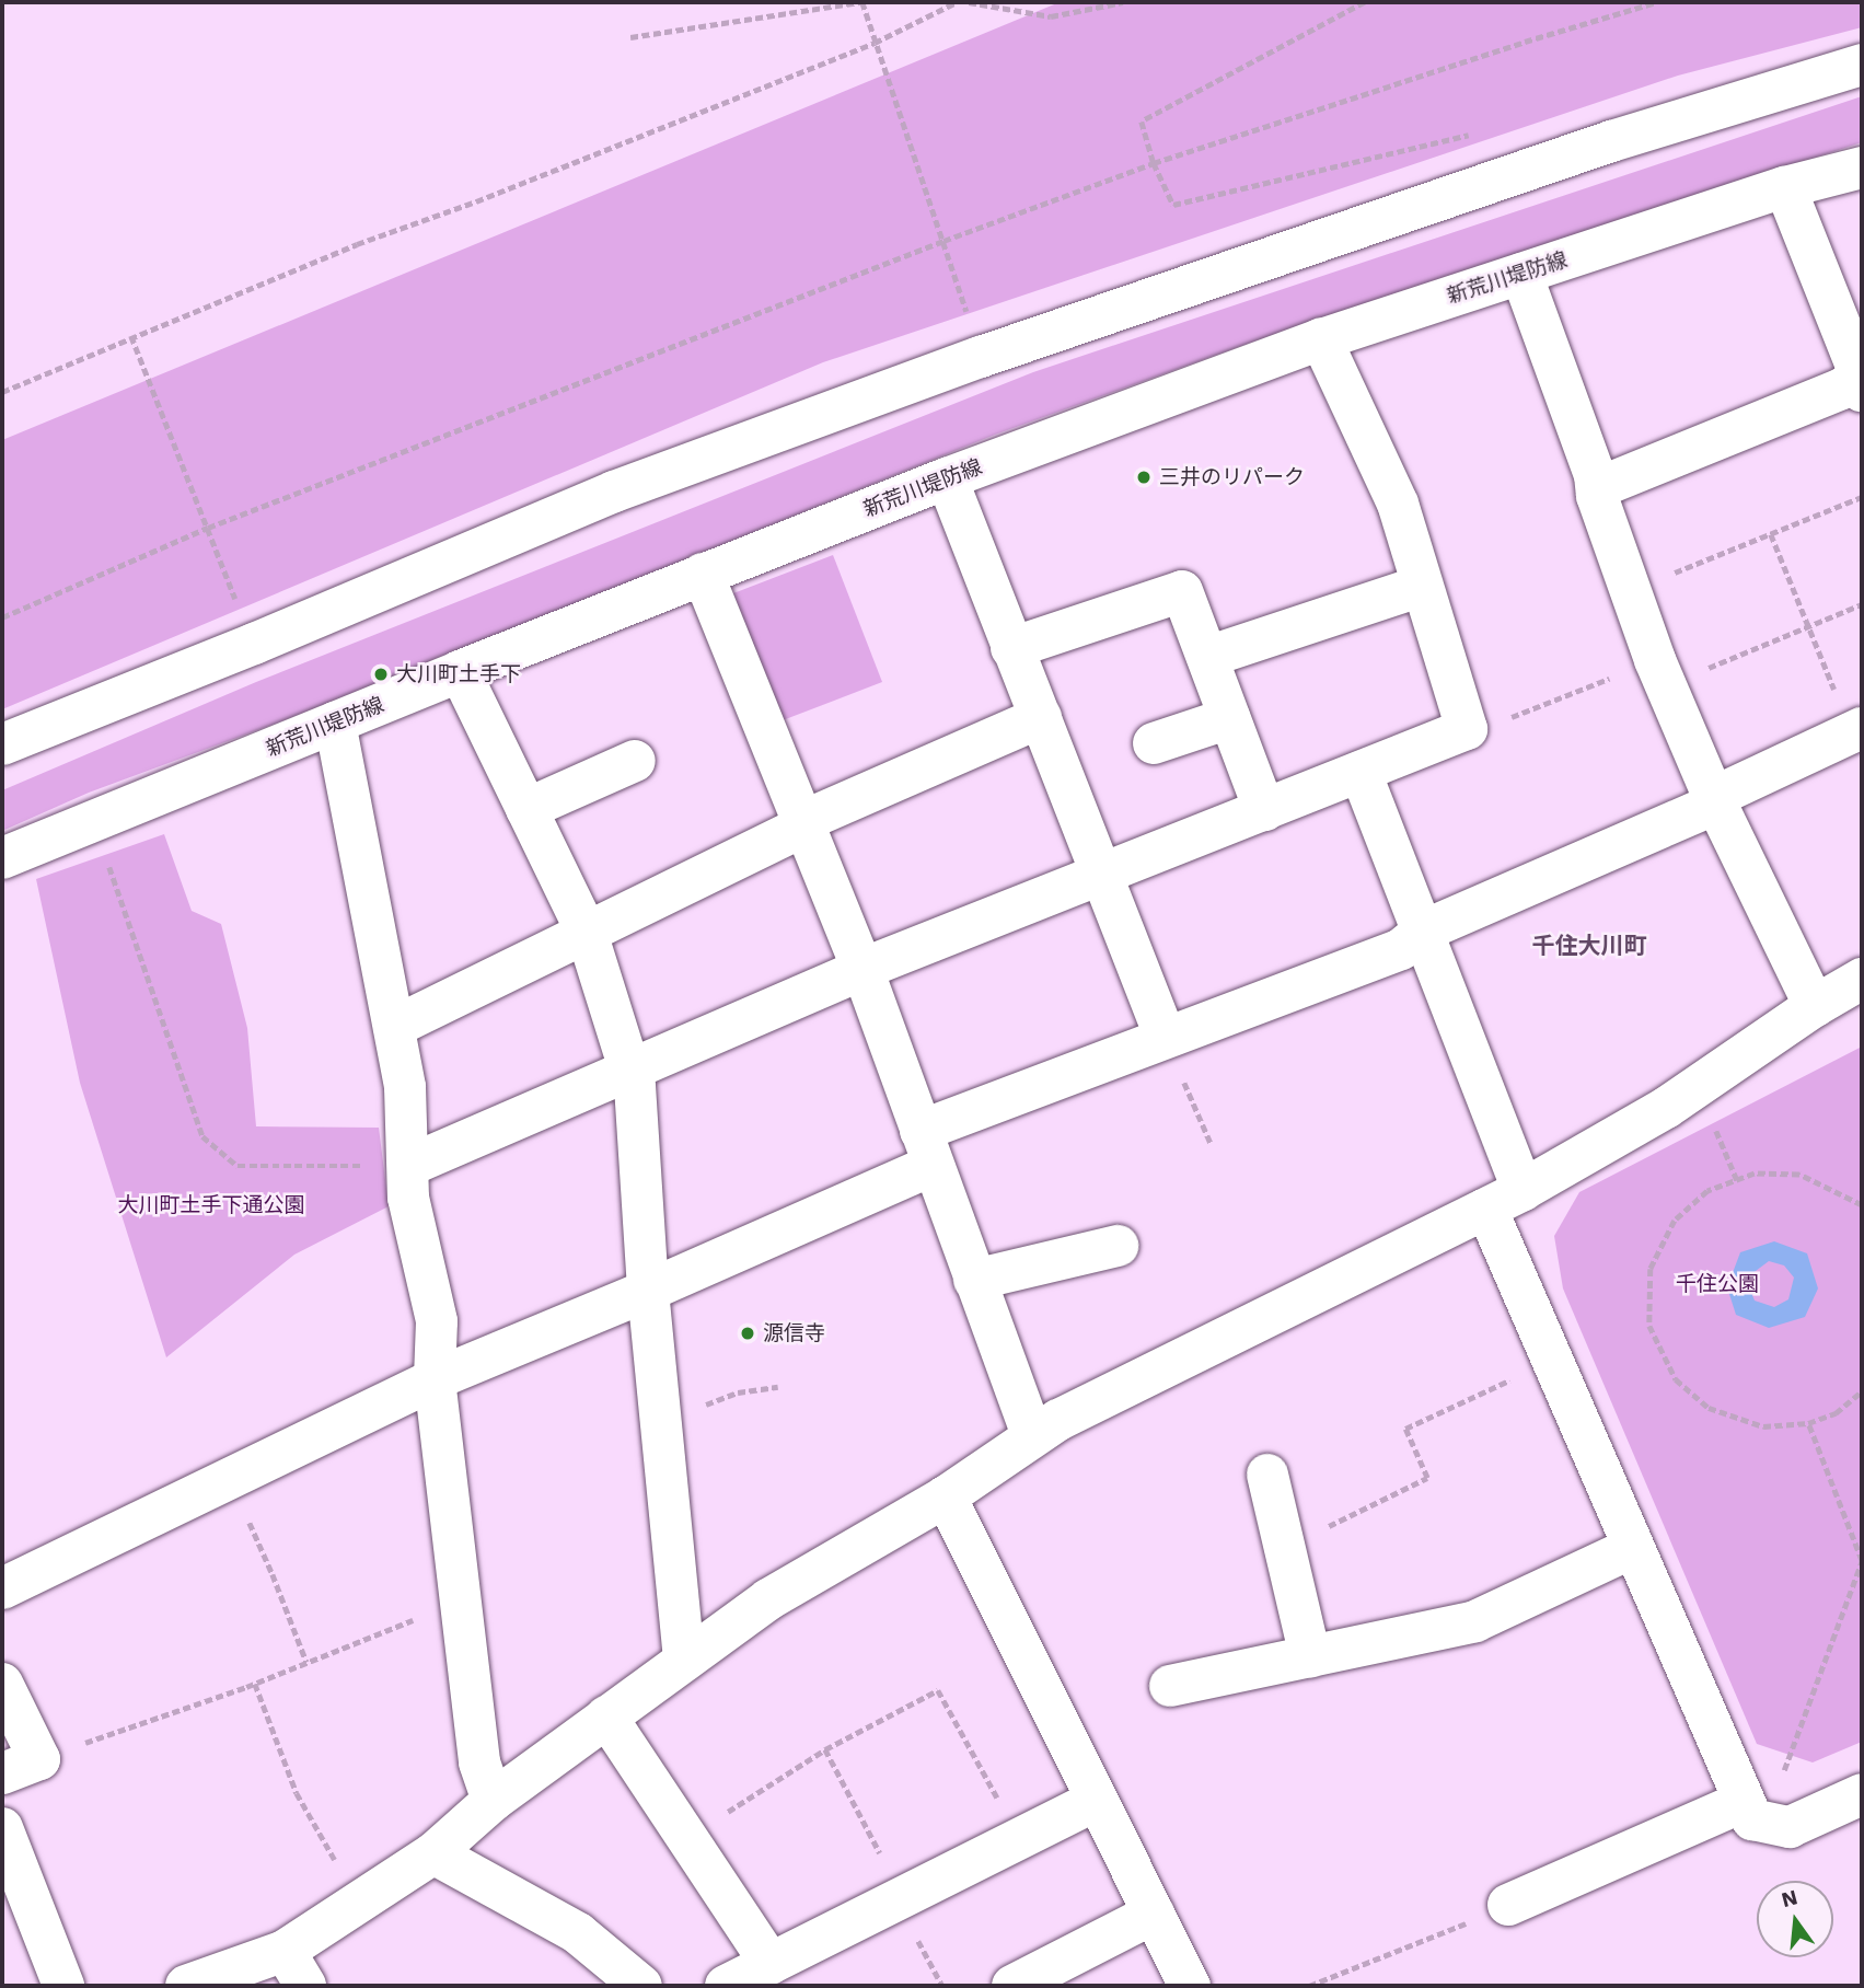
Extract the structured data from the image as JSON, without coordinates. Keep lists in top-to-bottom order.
{
  "streets": {
    "main road": ["新荒川堤防線"]
  },
  "districts": ["千住大川町"],
  "parks": ["大川町土手下通公園", "千住公園"],
  "places": ["三井のリパーク", "大川町土手下", "源信寺"],
  "north": "top"
}
